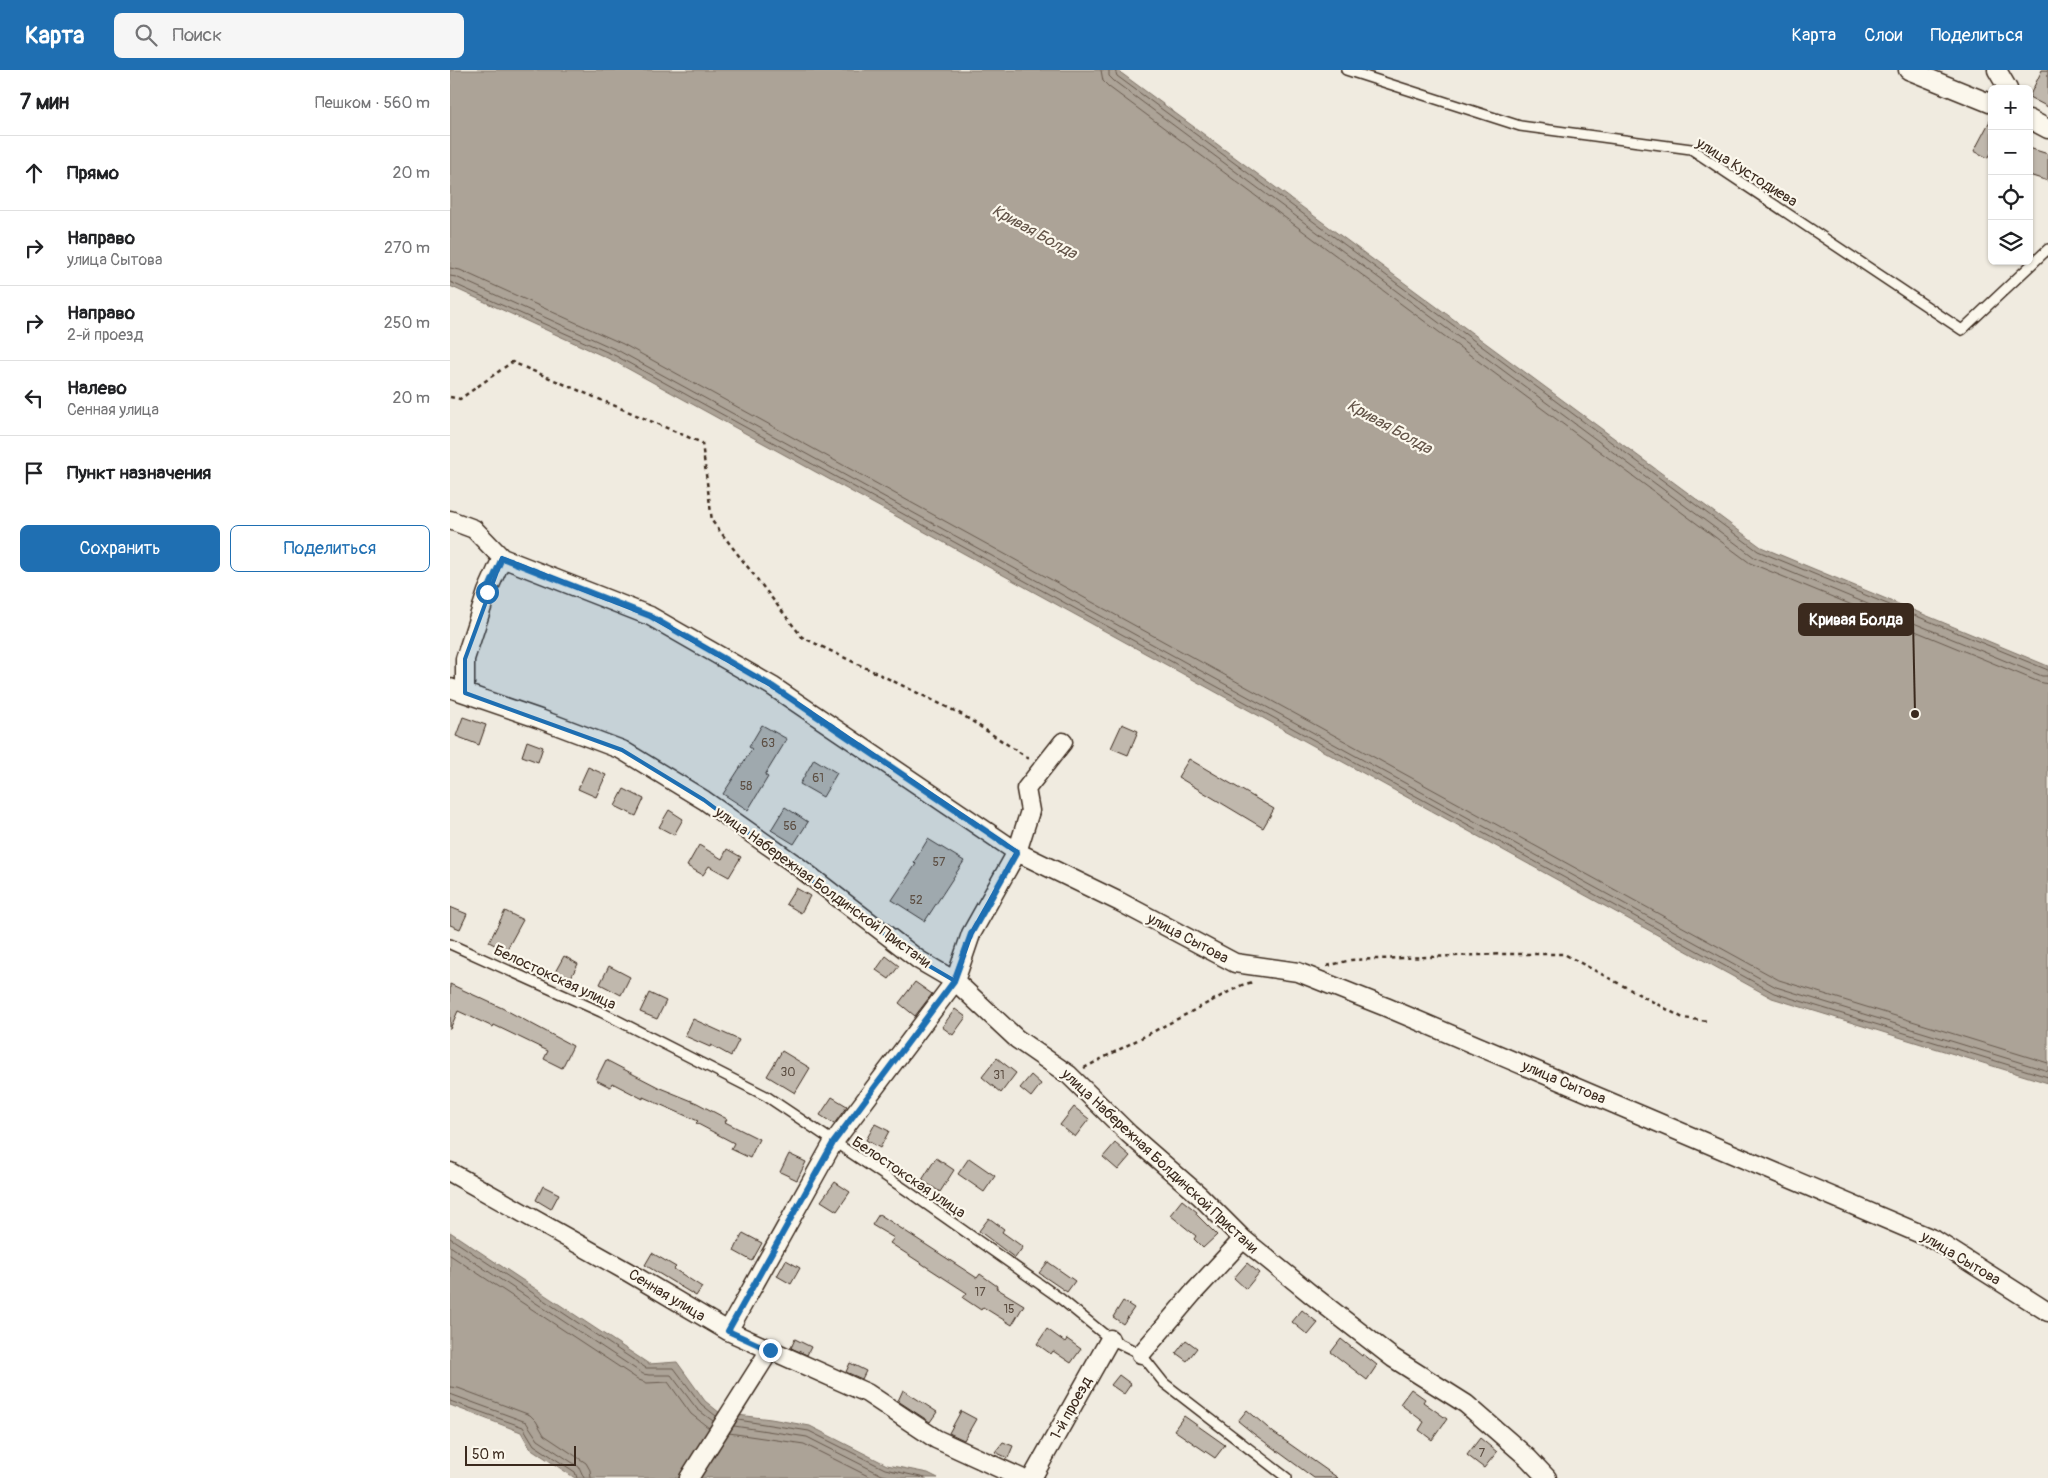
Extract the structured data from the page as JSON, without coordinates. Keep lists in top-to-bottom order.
{
  "streets": {
    "street": [
      "улица Набережная Болдинской Пристани",
      "улица Сытова",
      "Сенная улица",
      "1-й проезд"
    ],
    "lane": ["улица Кустодиева", "Белостокская улица"]
  },
  "crossings": [
    ["Белостокская улица", "1-й проезд"]
  ],
  "water": ["Кривая Болда"],
  "places": ["Кривая Болда"],
  "house_numbers": [
    "63",
    "61",
    "58",
    "56",
    "57",
    "52",
    "30",
    "31",
    "17",
    "15",
    "7"
  ],
  "scale_bar": "50 m",
  "page": {
    "header": "Карта",
    "search": "Поиск",
    "nav": ["Карта", "Слои", "Поделиться"],
    "heading": ["7 мин", "Пешком · 560 m"],
    "map_buttons": ["+", "−"],
    "list": [
      ["Прямо", "20 m"],
      ["Направо", "улица Сытова", "270 m"],
      ["Направо", "2-й проезд", "250 m"],
      ["Налево", "Сенная улица", "20 m"],
      "Пункт назначения"
    ],
    "buttons": ["Сохранить", "Поделиться"],
    "scale": "50 m"
  }
}
